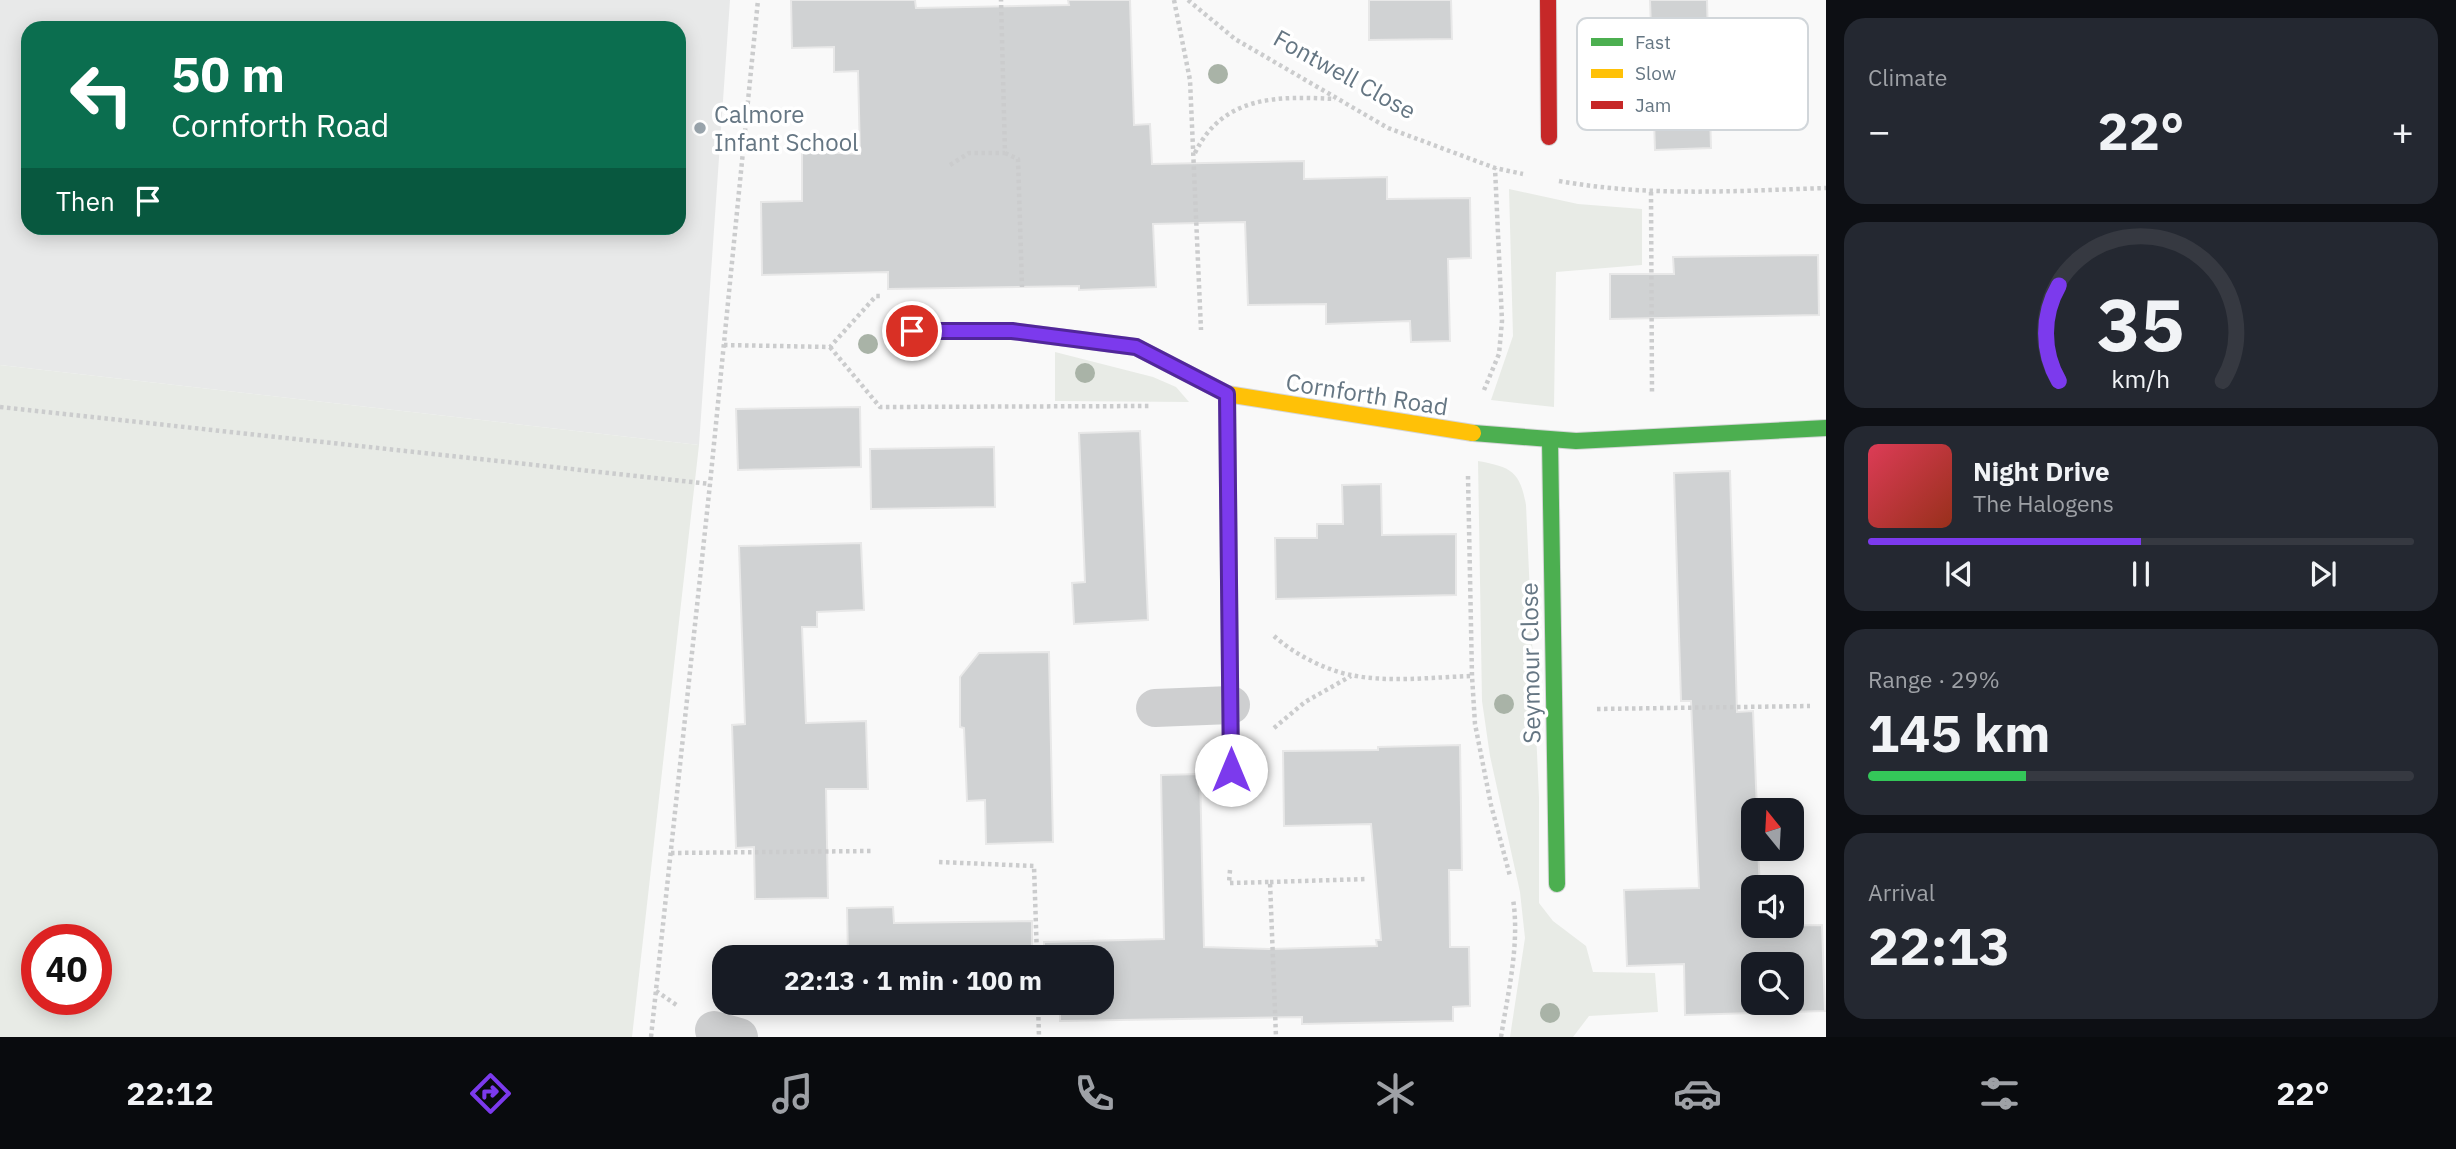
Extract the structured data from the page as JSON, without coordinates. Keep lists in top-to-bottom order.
{
  "streets": {
    "street": ["Cornforth Road", "Seymour Close"],
    "path": ["Fontwell Close"]
  },
  "crossings": [
    ["Cornforth Road", "Seymour Close"]
  ],
  "places": ["Calmore Infant School"],
  "legend": ["Fast", "Slow", "Jam"],
  "north": "top",
  "page": {
    "tile": [
      "Climate",
      ["Range · 29%", "145 km"],
      ["Arrival", "22:13"]
    ],
    "turn": ["50 m", "Cornforth Road"],
    "heat": ["−", "22°", "+"],
    "then": "Then",
    "song": ["Night Drive", "The Halogens"],
    "limit": "40",
    "trip": "22:13 · 1 min · 100 m",
    "tabs": ["22:12", "22°"],
    "gauge": ["35", "km/h"]
  }
}
